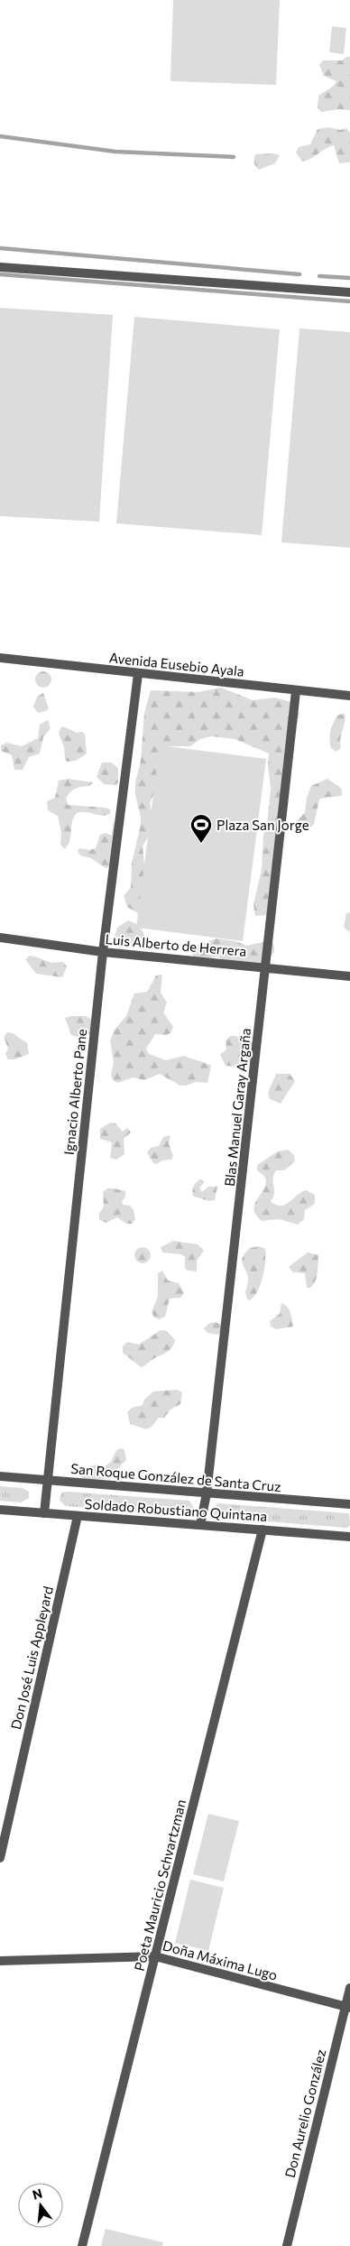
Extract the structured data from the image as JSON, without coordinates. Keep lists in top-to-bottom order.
{
  "streets": {
    "street": [
      "Avenida Eusebio Ayala",
      "Luis Alberto de Herrera",
      "Ignacio Alberto Pane",
      "Blas Manuel Garay Argaña",
      "San Roque González de Santa Cruz",
      "Soldado Robustiano Quintana",
      "Don José Luis Appleyard",
      "Poeta Mauricio Schvartzman",
      "Doña Máxima Lugo",
      "Don Aurelio González"
    ]
  },
  "crossings": [
    ["Avenida Eusebio Ayala", "Ignacio Alberto Pane"],
    ["Avenida Eusebio Ayala", "Blas Manuel Garay Argaña"],
    ["Luis Alberto de Herrera", "Ignacio Alberto Pane"],
    ["Luis Alberto de Herrera", "Blas Manuel Garay Argaña"],
    ["Ignacio Alberto Pane", "San Roque González de Santa Cruz"],
    ["Ignacio Alberto Pane", "Soldado Robustiano Quintana"],
    ["Blas Manuel Garay Argaña", "San Roque González de Santa Cruz"],
    ["Blas Manuel Garay Argaña", "Soldado Robustiano Quintana"],
    ["Soldado Robustiano Quintana", "Don José Luis Appleyard"],
    ["Soldado Robustiano Quintana", "Poeta Mauricio Schvartzman"],
    ["Poeta Mauricio Schvartzman", "Doña Máxima Lugo"],
    ["Doña Máxima Lugo", "Don Aurelio González"]
  ],
  "places": {
    "sports": ["Plaza San Jorge"]
  },
  "north": "top"
}
